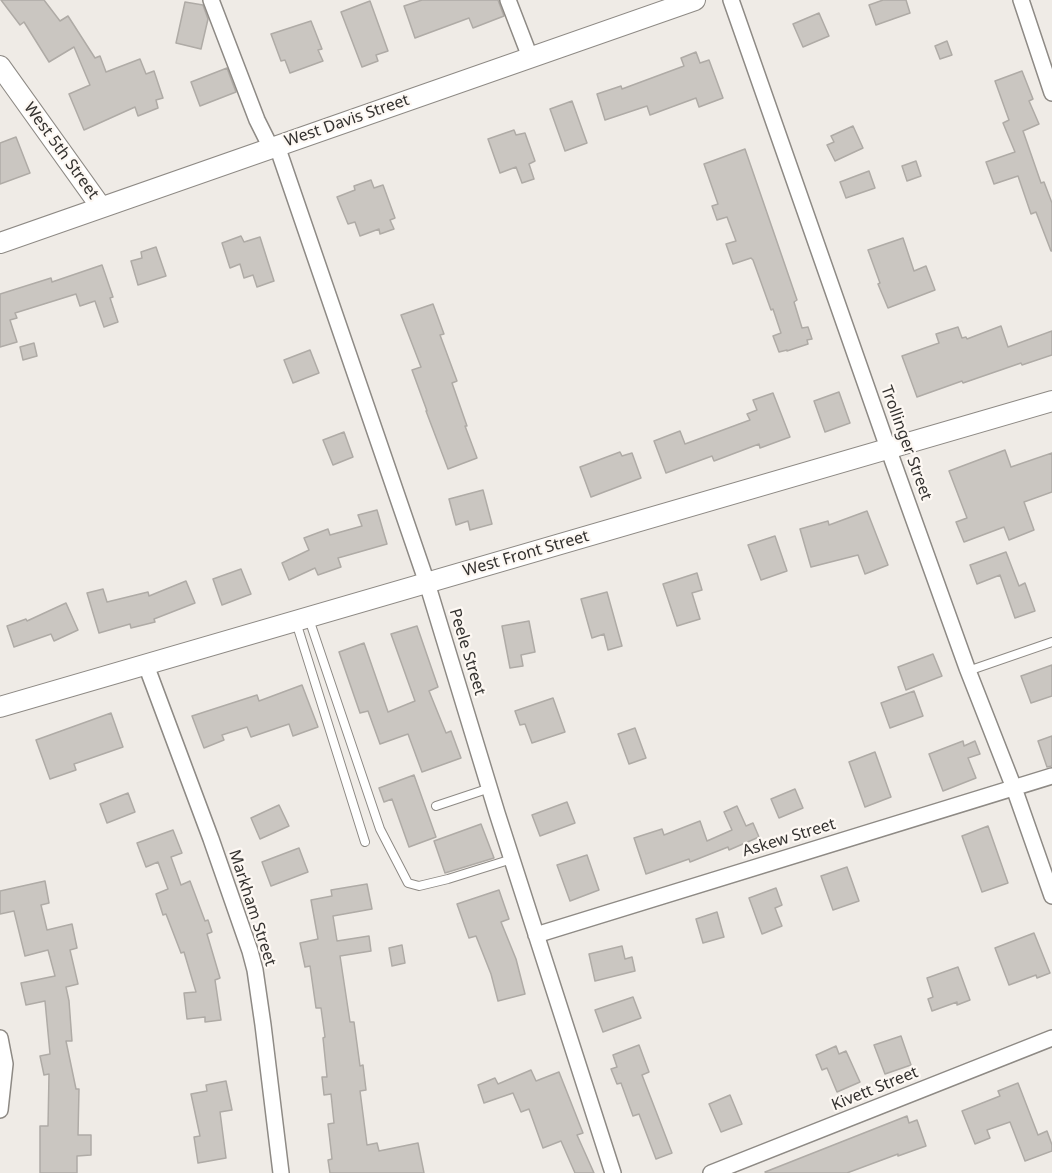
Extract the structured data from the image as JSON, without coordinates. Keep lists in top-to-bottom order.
{
  "streets": {
    "street": [
      "West Davis Street",
      "West 5th Street",
      "Trollinger Street",
      "West Front Street",
      "Peele Street",
      "Askew Street",
      "Markham Street",
      "Kivett Street"
    ]
  },
  "crossings": [
    ["West Davis Street", "West 5th Street"],
    ["West Davis Street", "Peele Street"],
    ["Trollinger Street", "West Front Street"],
    ["Trollinger Street", "Askew Street"],
    ["West Front Street", "Peele Street"],
    ["West Front Street", "Markham Street"],
    ["Peele Street", "Askew Street"]
  ]
}
